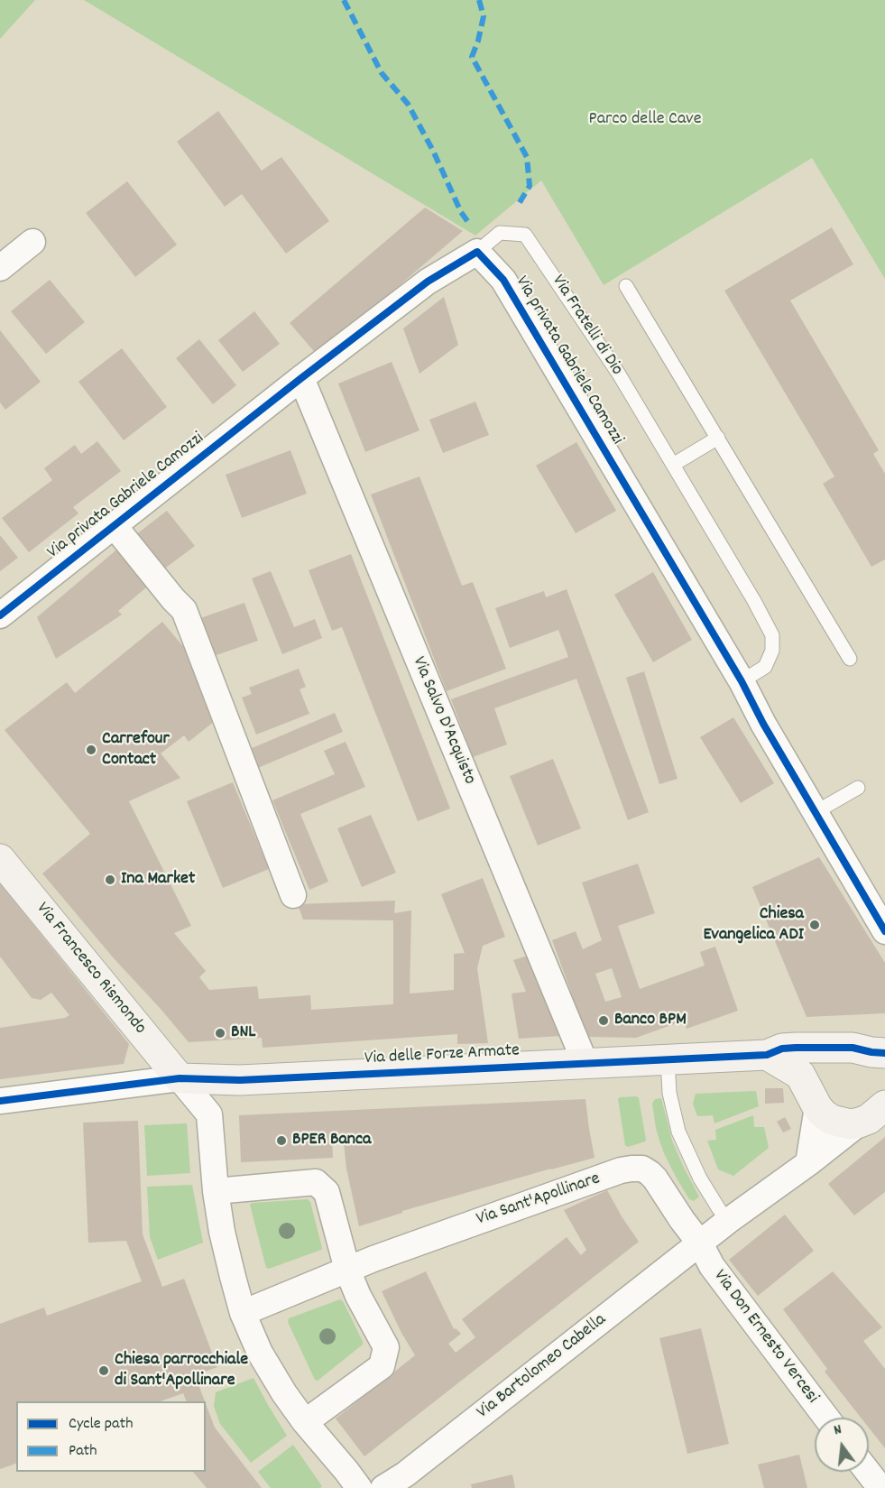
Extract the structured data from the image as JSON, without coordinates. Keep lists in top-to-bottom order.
{
  "streets": {
    "street": [
      "Via privata Gabriele Camozzi",
      "Via Salvo D'Acquisto",
      "Via Francesco Rismondo",
      "Via delle Forze Armate",
      "Via Sant'Apollinare",
      "Via Don Ernesto Vercesi",
      "Via Bartolomeo Cabella"
    ],
    "lane": ["Via Fratelli di Dio"]
  },
  "crossings": [
    ["Via Fratelli di Dio", "Via privata Gabriele Camozzi"],
    ["Via privata Gabriele Camozzi", "Via Salvo D'Acquisto"],
    ["Via Salvo D'Acquisto", "Via delle Forze Armate"],
    ["Via Francesco Rismondo", "Via delle Forze Armate"],
    ["Via Sant'Apollinare", "Via Don Ernesto Vercesi"],
    ["Via Sant'Apollinare", "Via Bartolomeo Cabella"],
    ["Via Don Ernesto Vercesi", "Via Bartolomeo Cabella"]
  ],
  "parks": ["Parco delle Cave"],
  "places": [
    "Carrefour Contact",
    "Ina Market",
    "Chiesa Evangelica ADI",
    "Banco BPM",
    "BNL",
    "BPER Banca",
    "Chiesa parrocchiale di Sant'Apollinare"
  ],
  "legend": ["Cycle path", "Path"],
  "north": "top"
}
